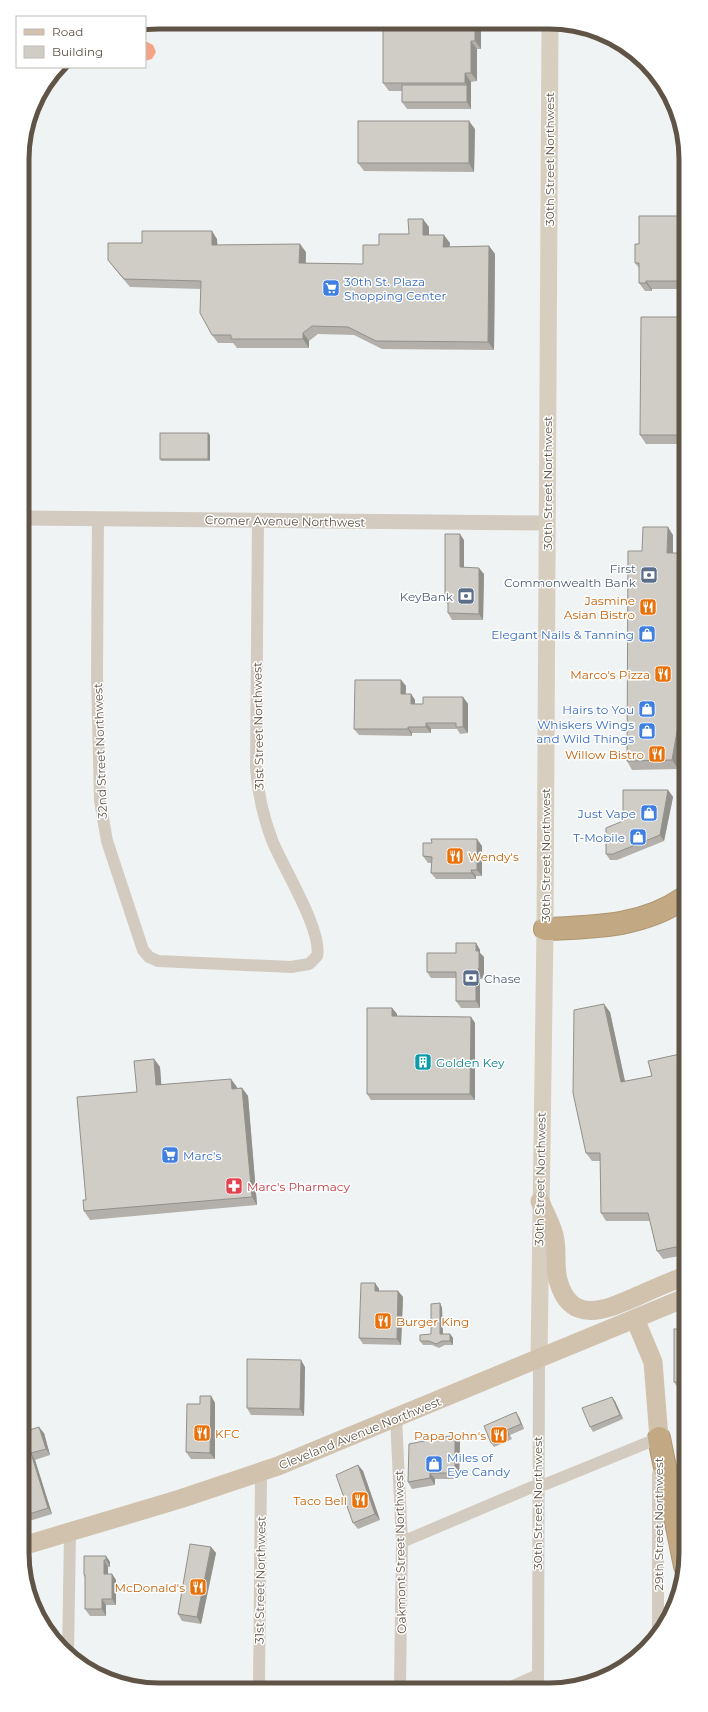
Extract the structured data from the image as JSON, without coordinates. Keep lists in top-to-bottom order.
{
  "streets": {
    "main road": ["30th Street Northwest", "Cleveland Avenue Northwest"],
    "street": [
      "Cromer Avenue Northwest",
      "31st Street Northwest",
      "32nd Street Northwest",
      "29th Street Northwest",
      "Oakmont Street Northwest"
    ]
  },
  "crossings": [
    ["30th Street Northwest", "Cromer Avenue Northwest"],
    ["30th Street Northwest", "Cleveland Avenue Northwest"],
    ["Cromer Avenue Northwest", "31st Street Northwest"],
    ["Cromer Avenue Northwest", "32nd Street Northwest"],
    ["31st Street Northwest", "32nd Street Northwest"],
    ["31st Street Northwest", "Cleveland Avenue Northwest"],
    ["Cleveland Avenue Northwest", "Oakmont Street Northwest"]
  ],
  "places": {
    "supermarket": ["30th St. Plaza Shopping Center", "Marc's"],
    "bank": ["First Commonwealth Bank", "KeyBank", "Chase"],
    "restaurant": [
      "Jasmine Asian Bistro",
      "Marco's Pizza",
      "Willow Bistro",
      "Wendy's",
      "Burger King",
      "KFC",
      "Papa John's",
      "Taco Bell",
      "McDonald's"
    ],
    "shop": [
      "Elegant Nails & Tanning",
      "Hairs to You",
      "Whiskers Wings and Wild Things",
      "Just Vape",
      "T-Mobile",
      "Miles of Eye Candy"
    ],
    "building": ["Golden Key"],
    "pharmacy": ["Marc's Pharmacy"]
  },
  "legend": ["Road", "Building"]
}
